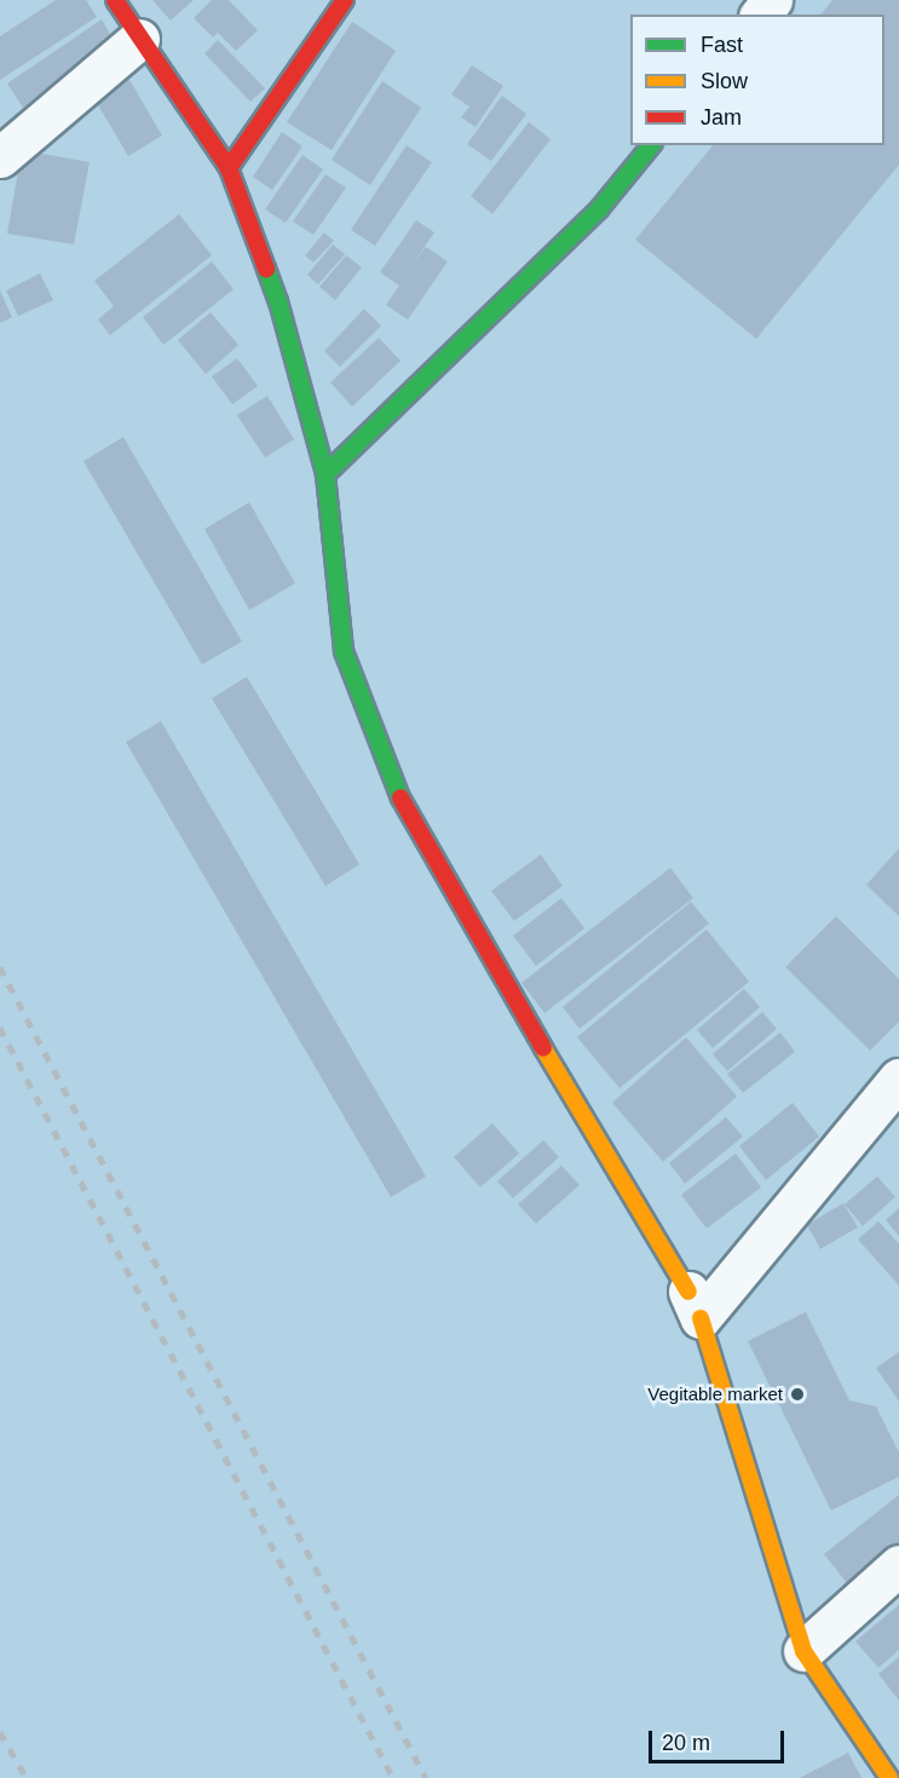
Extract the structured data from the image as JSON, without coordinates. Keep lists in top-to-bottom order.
{
  "places": ["Vegitable market"],
  "legend": ["Fast", "Slow", "Jam"],
  "scale_bar": "20 m"
}
